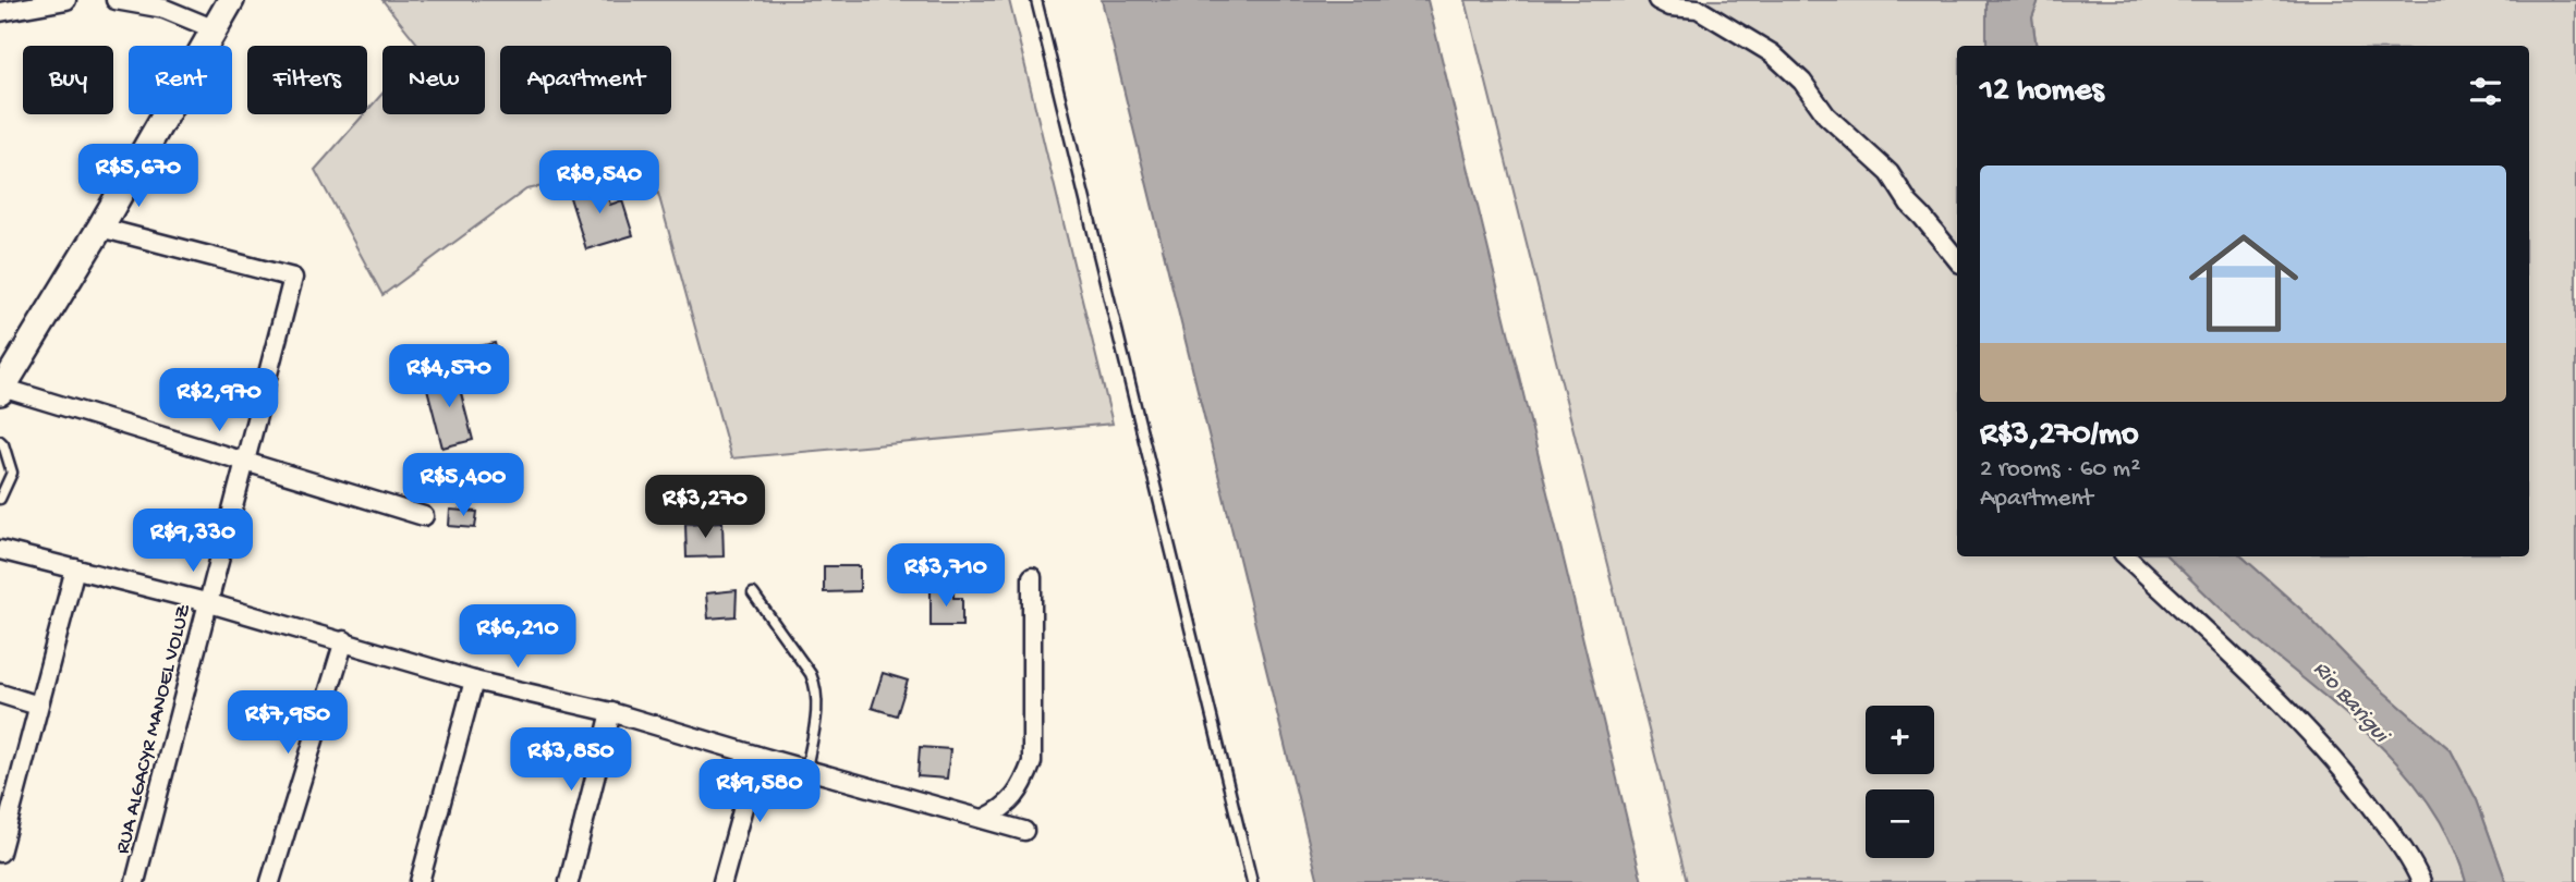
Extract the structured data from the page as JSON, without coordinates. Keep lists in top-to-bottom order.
{
  "streets": {
    "street": ["RUA ALGACYR MANOEL VOLUZ"]
  },
  "water": ["Rio Barigui"],
  "page": {
    "chip": [
      "Buy",
      "Rent",
      "Filters",
      "New",
      "Apartment"
    ],
    "heading": "12 homes",
    "list": [
      {
        "name": "R$3,270/mo",
        "note": "2 rooms · 60 m² · Apartment"
      }
    ],
    "price": [
      "R$5,670",
      "R$8,540",
      "R$4,570",
      "R$2,970",
      "R$5,400",
      "R$3,270",
      "R$9,330",
      "R$3,710",
      "R$6,210",
      "R$7,950",
      "R$3,850",
      "R$9,580"
    ],
    "map_buttons": ["+", "−"]
  }
}
